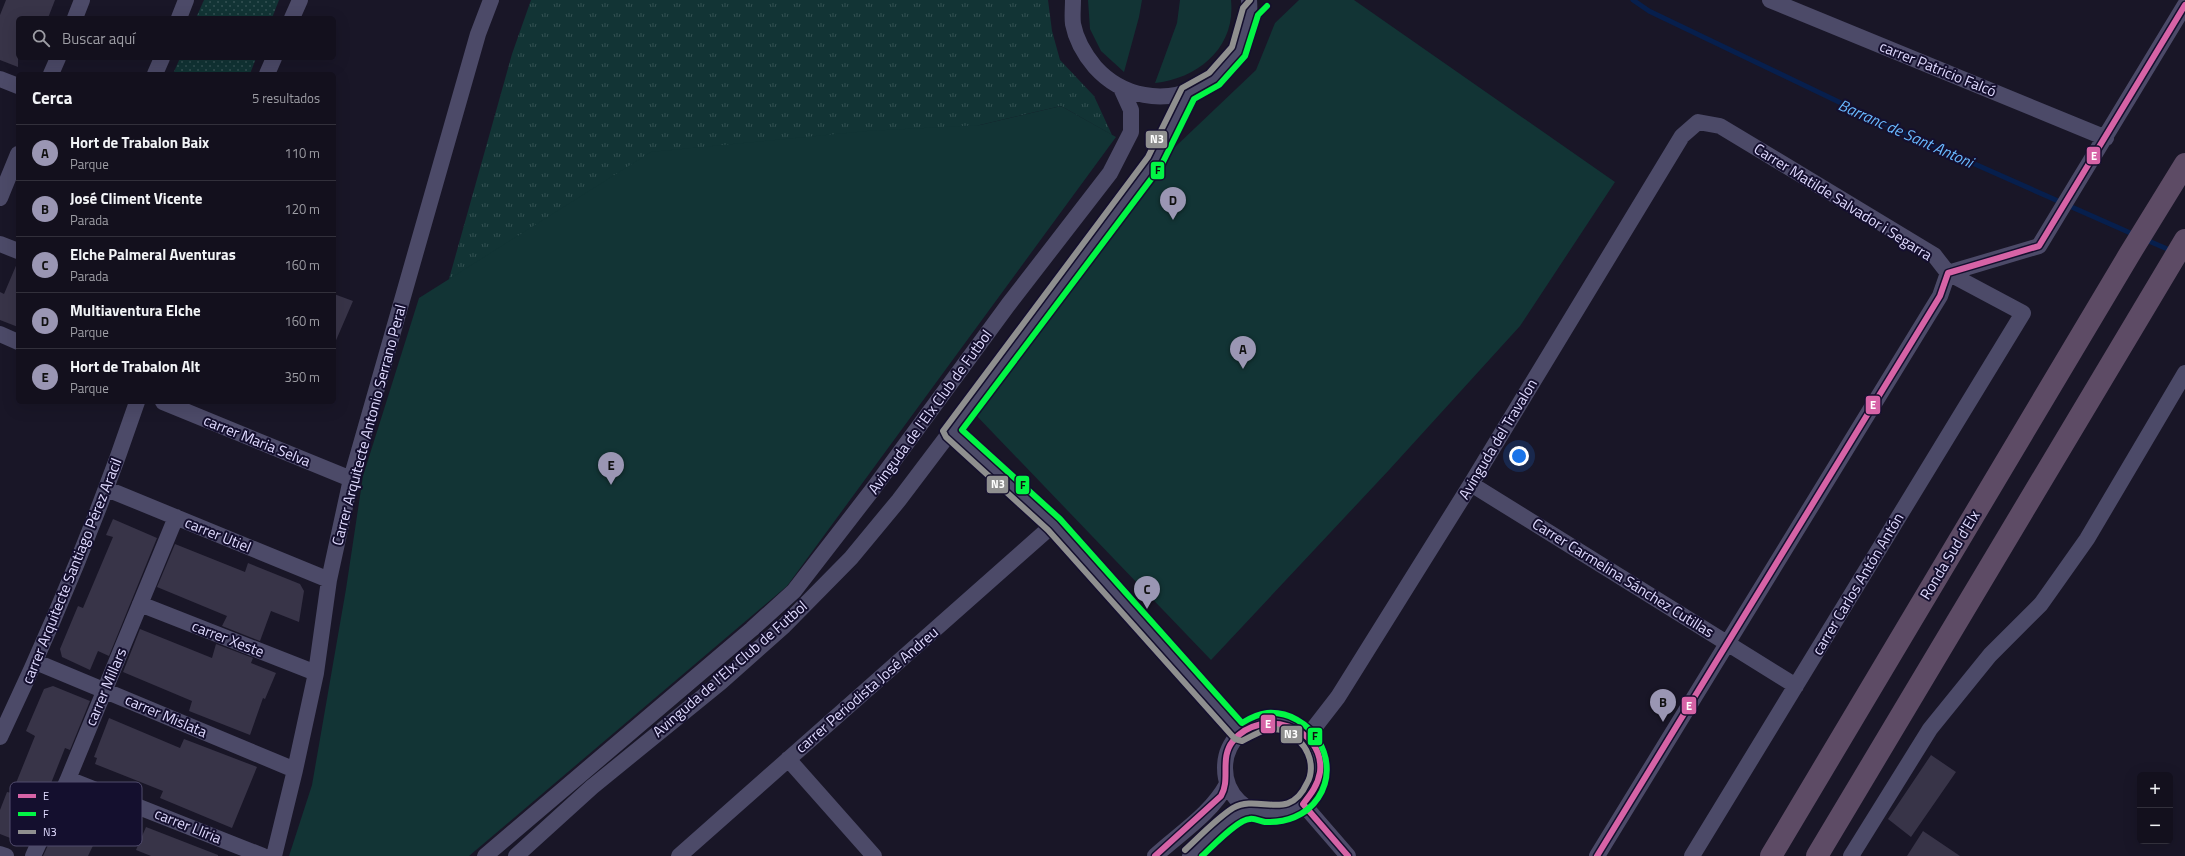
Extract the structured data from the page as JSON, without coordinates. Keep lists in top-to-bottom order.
{
  "streets": {
    "highway": ["Ronda Sud d'Elx"],
    "street": [
      "carrer Patricio Falcó",
      "Carrer Matilde Salvador i Segarra",
      "Avinguda de l'Elx Club de Futbol",
      "Carrer Arquitecte Antonio Serrano Peral",
      "Avinguda del Travalon",
      "carrer Maria Selva",
      "carrer Utiel",
      "carrer Arquitecte Santiago Pérez Aracil",
      "Carrer Carmelina Sánchez Cutillas",
      "carrer Carlos Antón Antón",
      "carrer Xeste",
      "carrer Millars",
      "carrer Periodista José Andreu",
      "carrer Mislata",
      "carrer Llíria"
    ]
  },
  "crossings": [
    ["Carrer Matilde Salvador i Segarra", "Avinguda del Travalon"],
    ["Carrer Matilde Salvador i Segarra", "carrer Carlos Antón Antón"],
    ["Carrer Arquitecte Antonio Serrano Peral", "carrer Maria Selva"],
    ["Carrer Arquitecte Antonio Serrano Peral", "carrer Utiel"],
    ["Carrer Arquitecte Antonio Serrano Peral", "carrer Xeste"],
    ["Carrer Arquitecte Antonio Serrano Peral", "carrer Mislata"],
    ["Avinguda del Travalon", "Carrer Carmelina Sánchez Cutillas"],
    ["carrer Utiel", "carrer Arquitecte Santiago Pérez Aracil"],
    ["carrer Utiel", "carrer Millars"],
    ["carrer Arquitecte Santiago Pérez Aracil", "carrer Mislata"],
    ["Carrer Carmelina Sánchez Cutillas", "carrer Carlos Antón Antón"],
    ["carrer Xeste", "carrer Millars"],
    ["carrer Millars", "carrer Mislata"],
    ["carrer Millars", "carrer Llíria"]
  ],
  "water": ["Barranc de Sant Antoni"],
  "lines": ["transit line N3", "transit line E", "transit line F"],
  "legend": ["E", "F", "N3"],
  "page": {
    "search": "Buscar aquí",
    "heading": ["Cerca", "5 resultados"],
    "list": [
      {
        "mark": "A",
        "name": "Hort de Trabalon Baix",
        "note": "Parque",
        "value": "110 m"
      },
      {
        "mark": "B",
        "name": "José Climent Vicente",
        "note": "Parada",
        "value": "120 m"
      },
      {
        "mark": "C",
        "name": "Elche Palmeral Aventuras",
        "note": "Parada",
        "value": "160 m"
      },
      {
        "mark": "D",
        "name": "Multiaventura Elche",
        "note": "Parque",
        "value": "160 m"
      },
      {
        "mark": "E",
        "name": "Hort de Trabalon Alt",
        "note": "Parque",
        "value": "350 m"
      }
    ],
    "pins": [
      "D",
      "A",
      "E",
      "C",
      "B"
    ],
    "map_buttons": ["+", "−"]
  }
}
